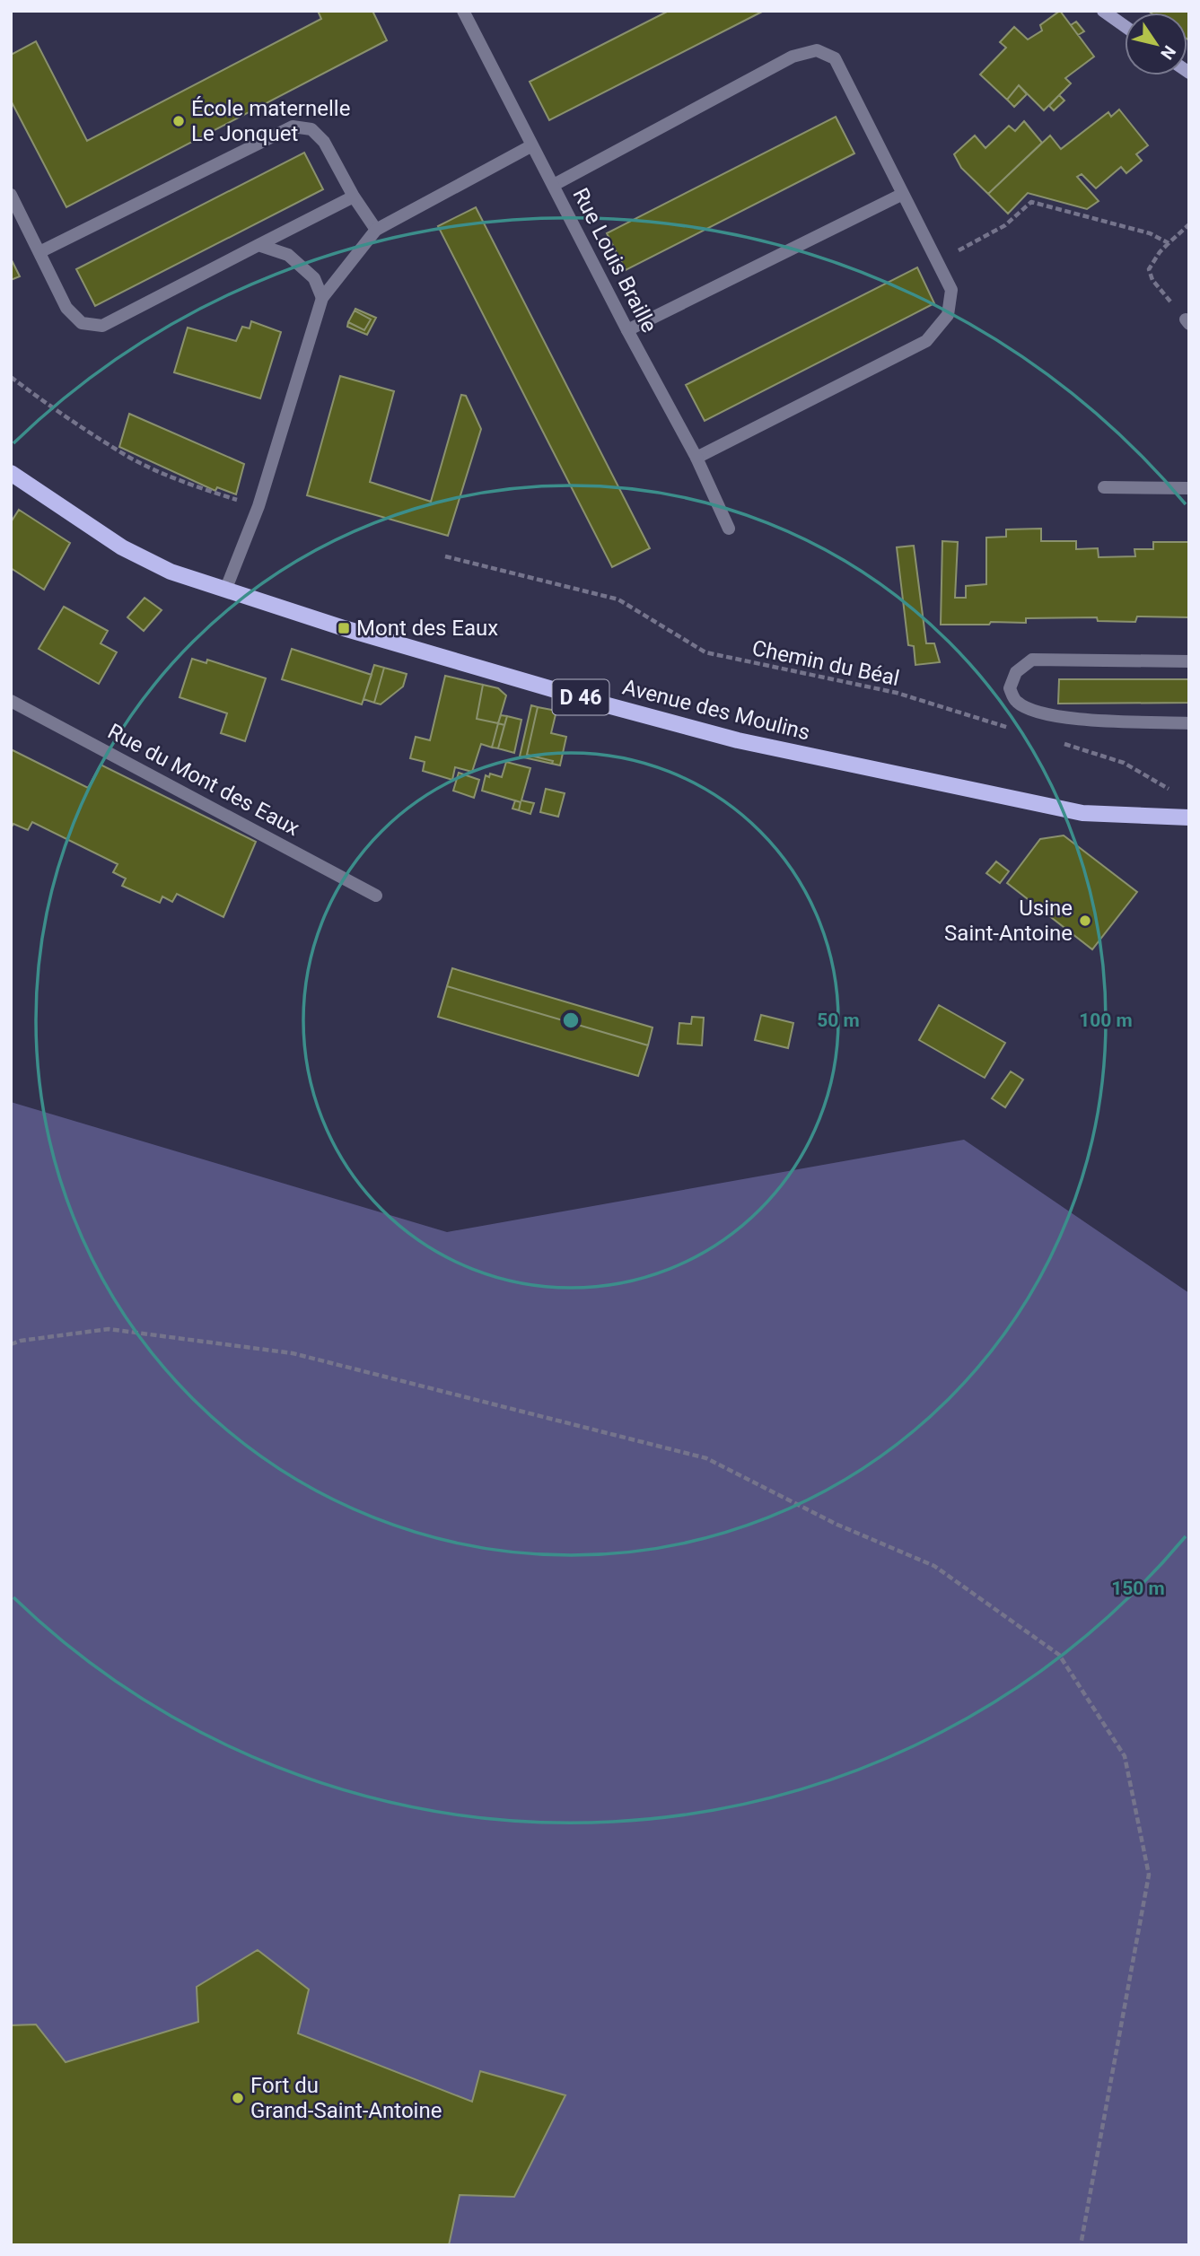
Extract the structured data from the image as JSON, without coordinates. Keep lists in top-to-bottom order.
{
  "streets": {
    "main road": ["D 46", "Avenue des Moulins"],
    "street": ["Rue Louis Braille", "Rue du Mont des Eaux"],
    "path": ["Chemin du Béal"]
  },
  "places": {
    "other": ["École maternelle Le Jonquet", "Usine Saint-Antoine", "Fort du Grand-Saint-Antoine"],
    "transit": ["Mont des Eaux"]
  },
  "north": "bottom right",
  "rings": ["50 m", "100 m", "150 m"]
}
